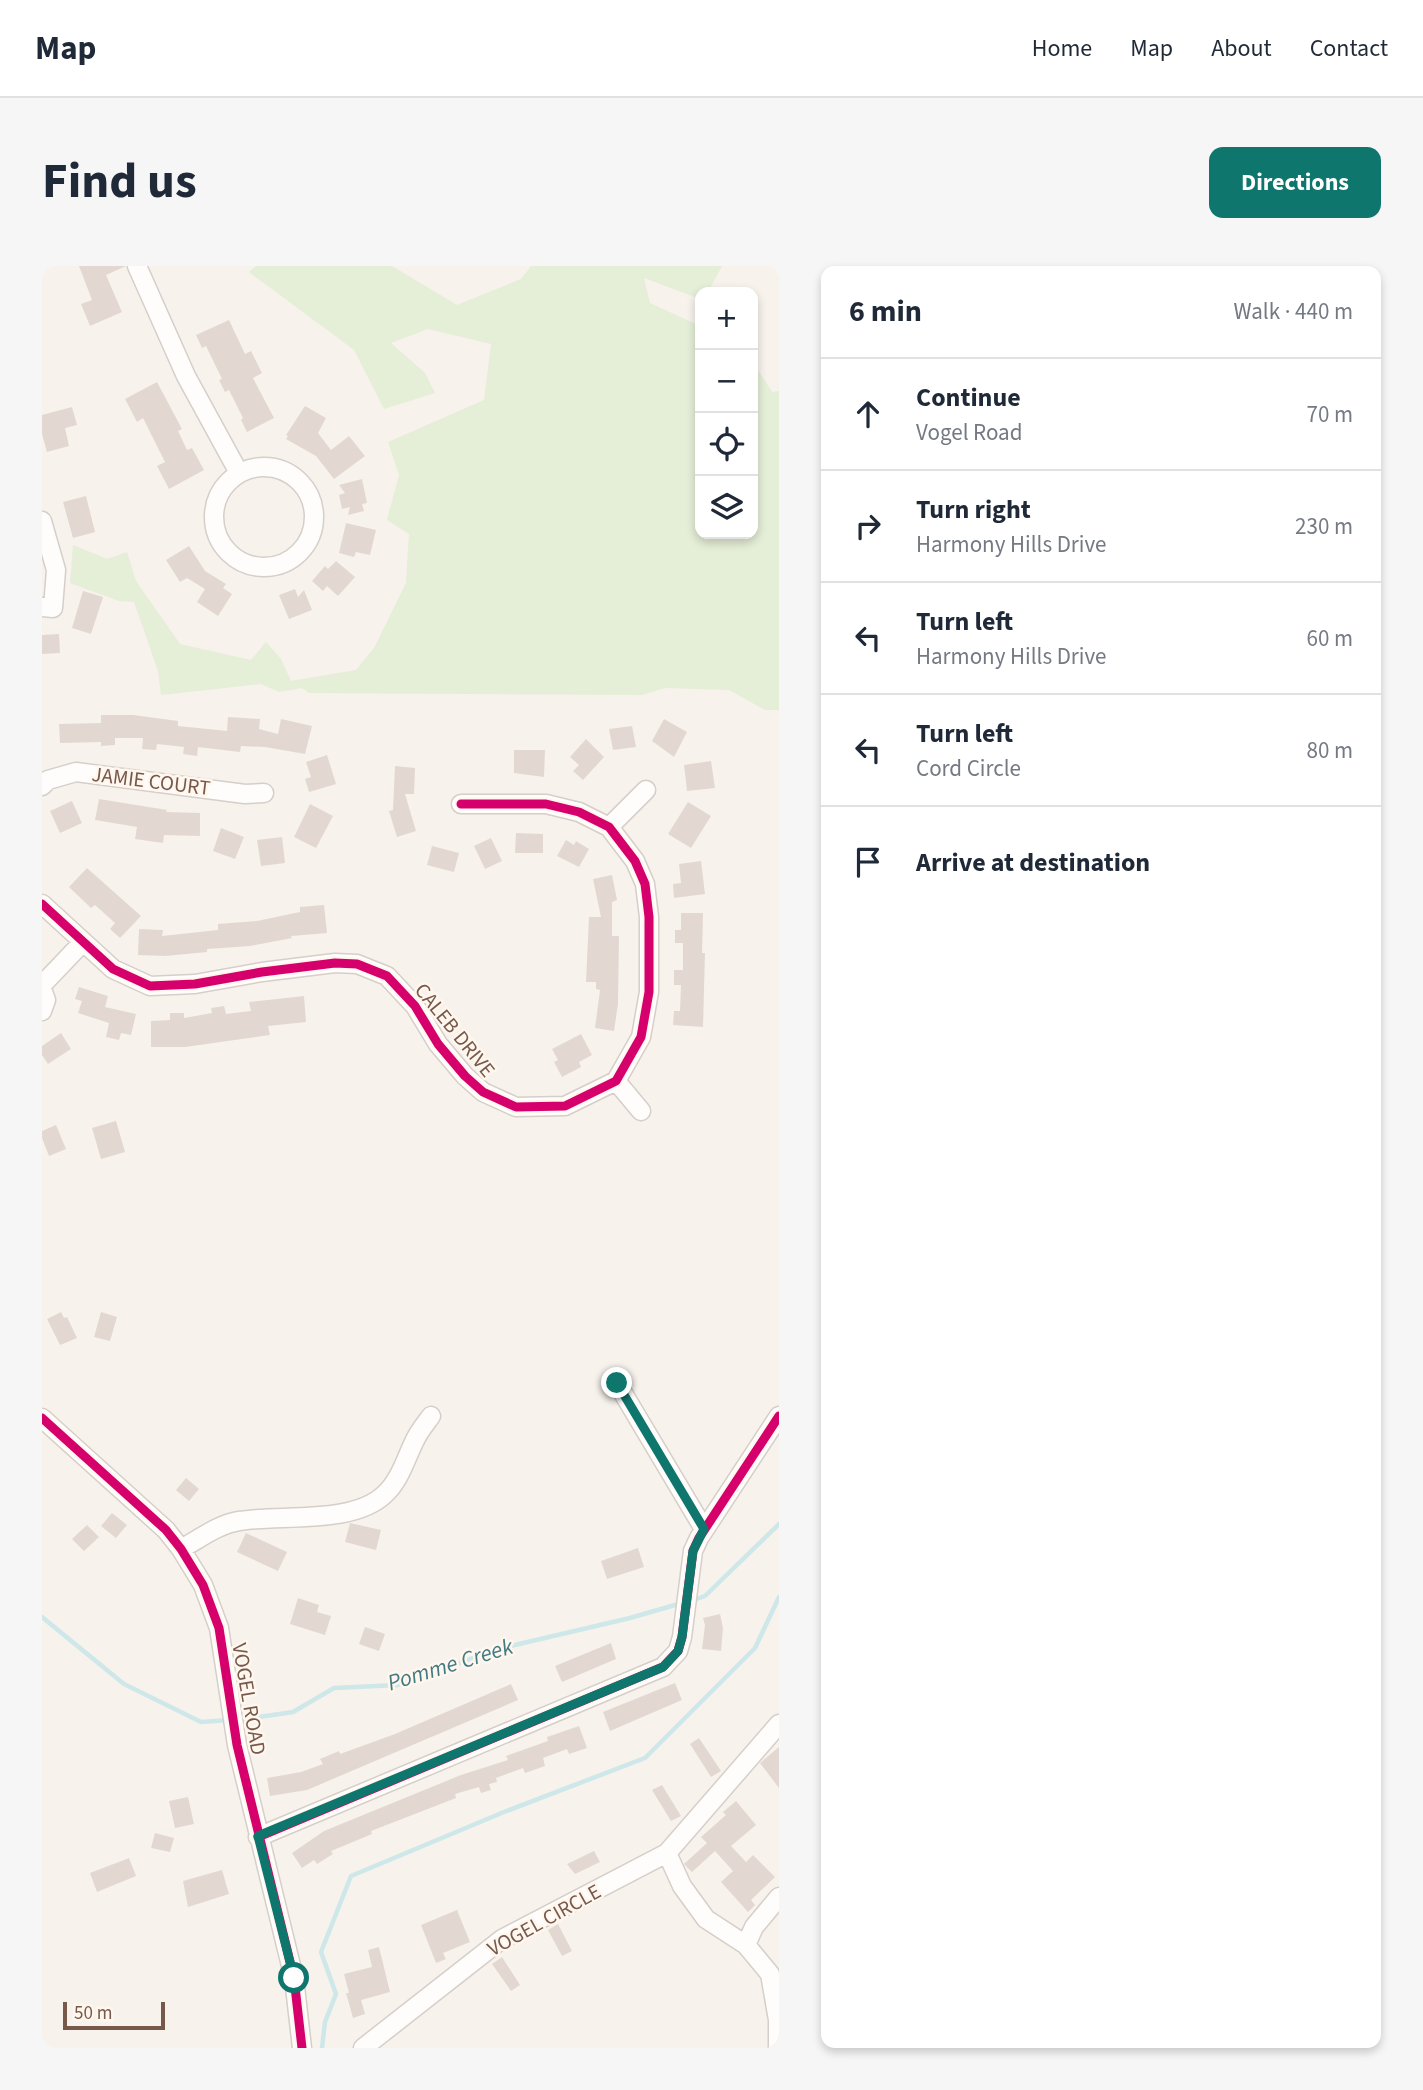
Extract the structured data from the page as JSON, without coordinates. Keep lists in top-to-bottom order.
{
  "streets": {
    "street": [
      "JAMIE COURT",
      "CALEB DRIVE",
      "VOGEL ROAD",
      "VOGEL CIRCLE"
    ]
  },
  "water": ["Pomme Creek"],
  "scale_bar": "50 m",
  "page": {
    "header": "Map",
    "nav": [
      "Home",
      "Map",
      "About",
      "Contact"
    ],
    "title": "Find us",
    "buttons": "Directions",
    "heading": ["6 min", "Walk · 440 m"],
    "map_buttons": ["+", "−"],
    "list": [
      ["Continue", "Vogel Road", "70 m"],
      ["Turn right", "Harmony Hills Drive", "230 m"],
      ["Turn left", "Harmony Hills Drive", "60 m"],
      ["Turn left", "Cord Circle", "80 m"],
      "Arrive at destination"
    ],
    "scale": "50 m"
  }
}
